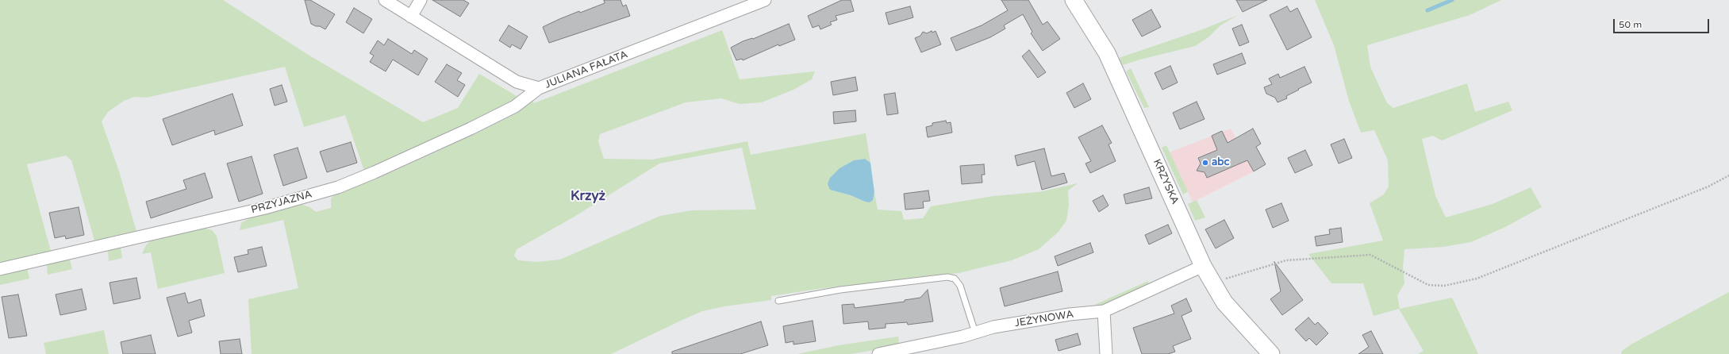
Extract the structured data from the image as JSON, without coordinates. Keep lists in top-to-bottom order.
{
  "streets": {
    "street": [
      "JULIANA FAŁATA",
      "KRZYSKA",
      "PRZYJAZNA",
      "JEŻYNOWA"
    ]
  },
  "crossings": [
    ["JULIANA FAŁATA", "PRZYJAZNA"],
    ["KRZYSKA", "JEŻYNOWA"]
  ],
  "districts": ["Krzyż"],
  "places": ["abc"],
  "scale_bar": "50 m"
}
